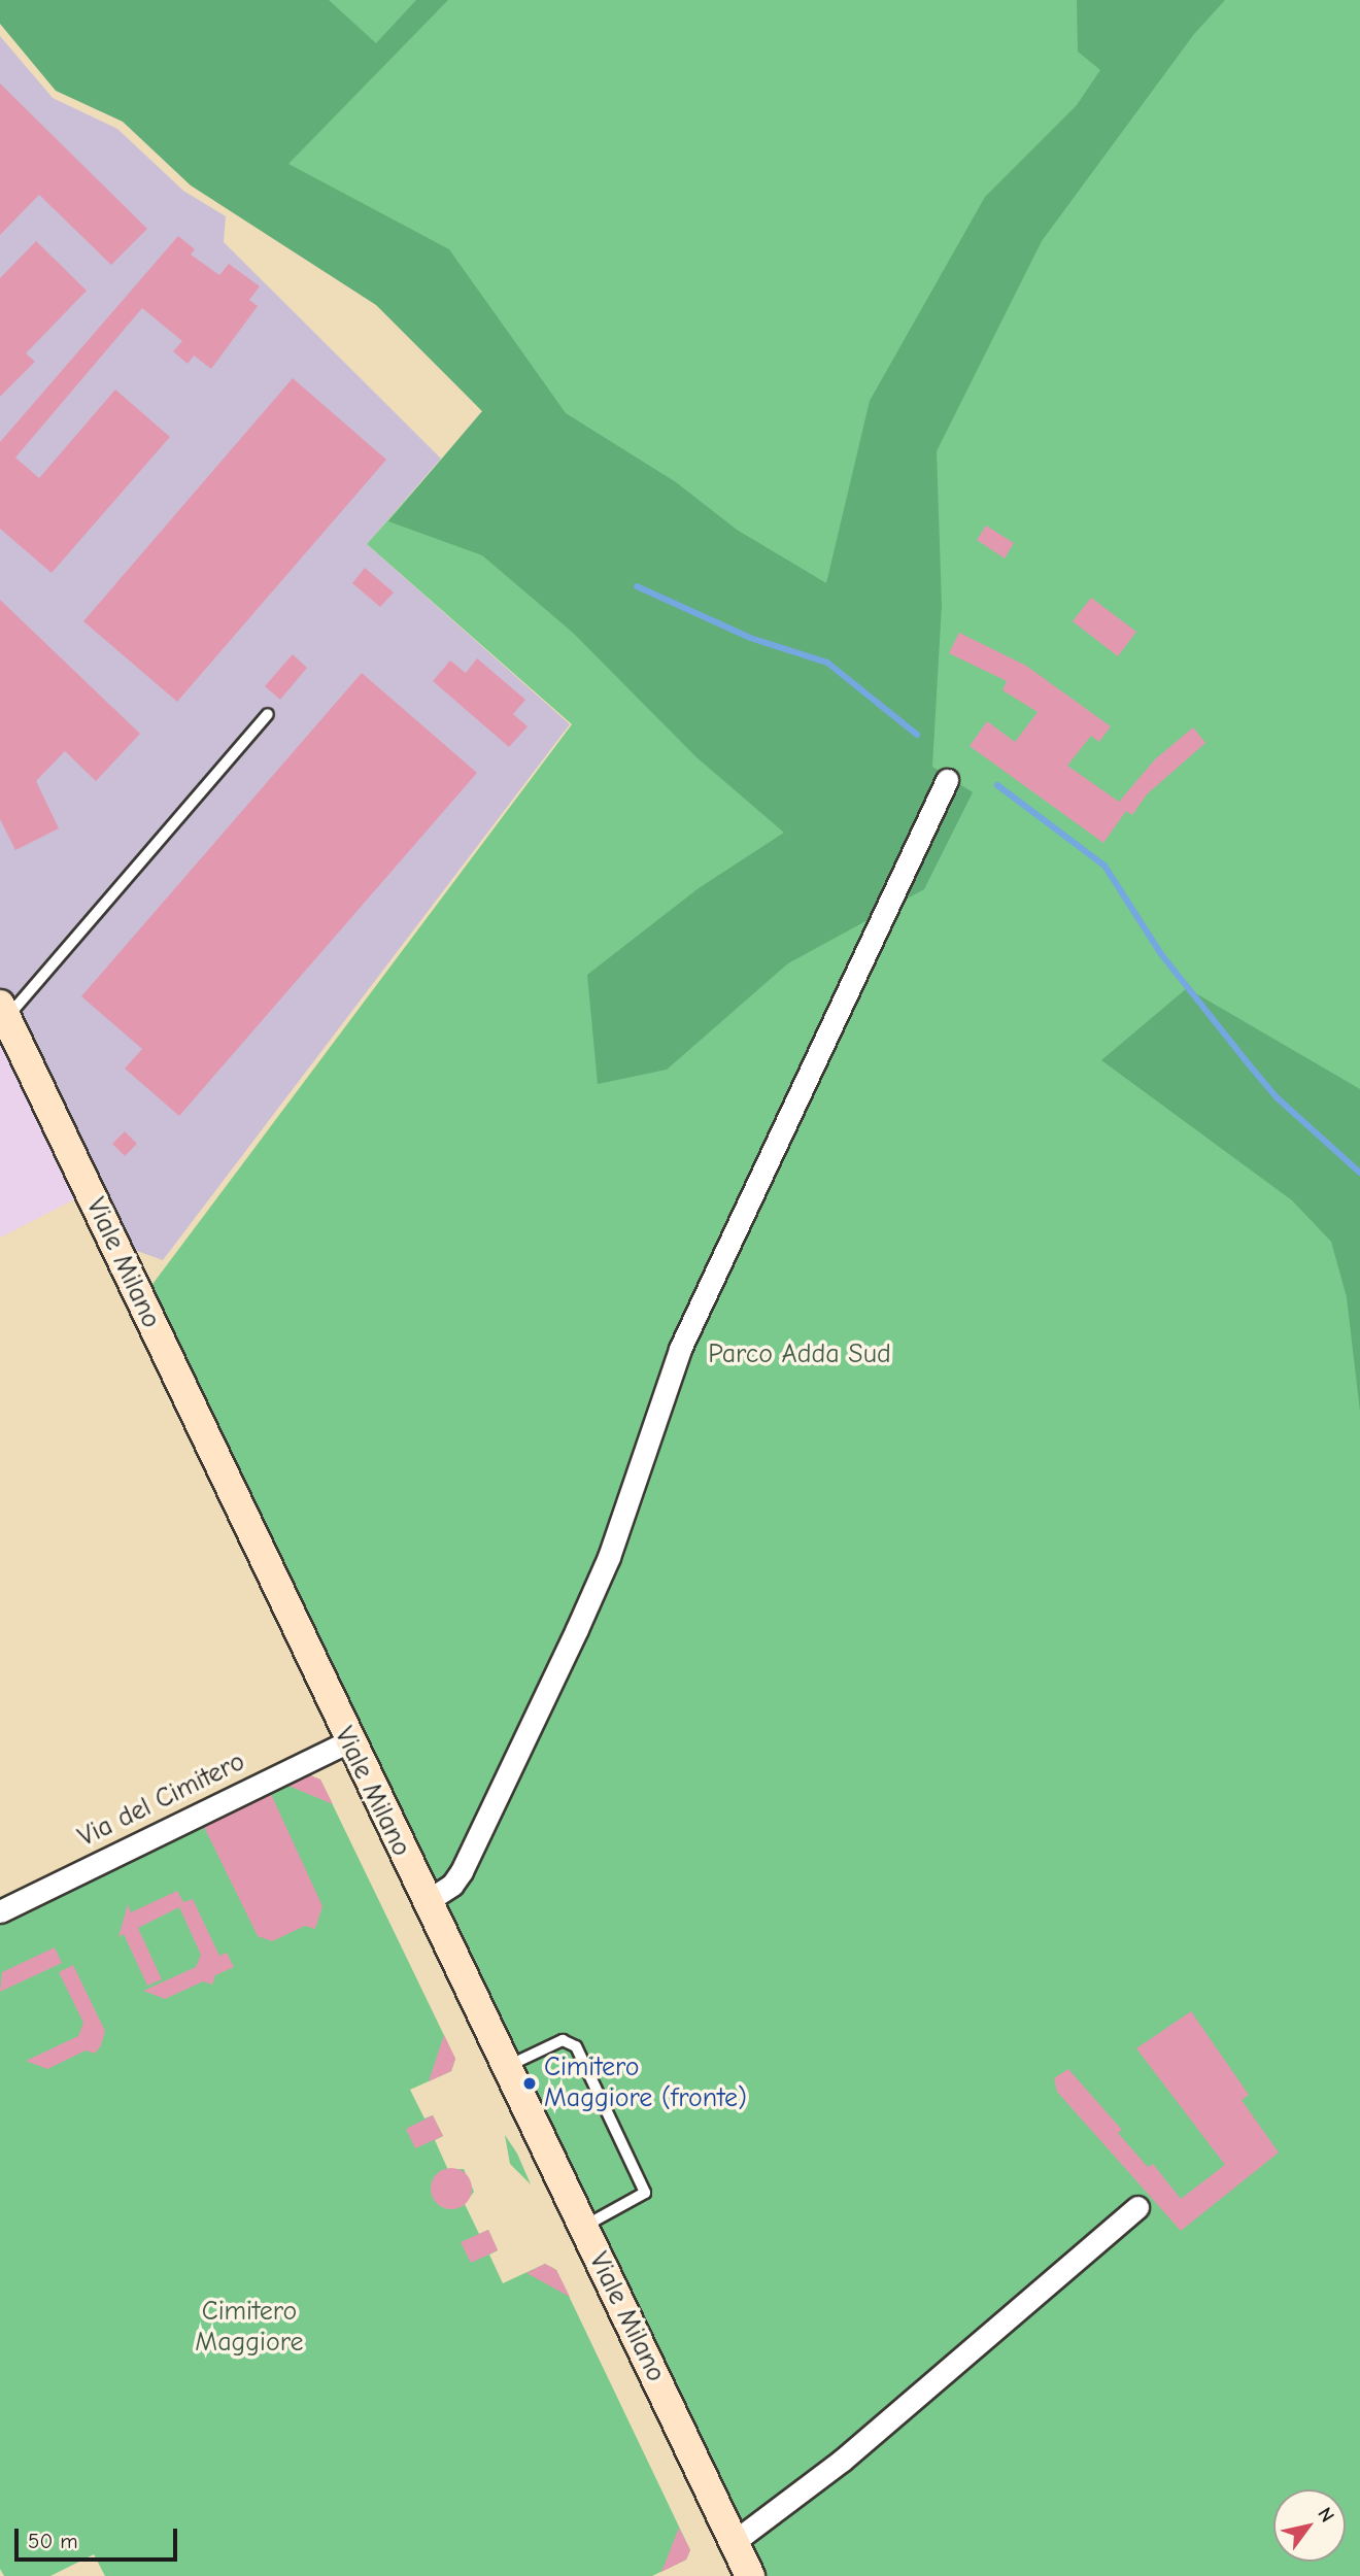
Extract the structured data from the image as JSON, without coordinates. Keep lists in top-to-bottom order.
{
  "streets": {
    "street": ["Viale Milano", "Via del Cimitero"]
  },
  "crossings": [
    ["Viale Milano", "Via del Cimitero"]
  ],
  "parks": ["Parco Adda Sud", "Cimitero Maggiore"],
  "places": ["Cimitero Maggiore (fronte)"],
  "scale_bar": "50 m",
  "north": "top right"
}
